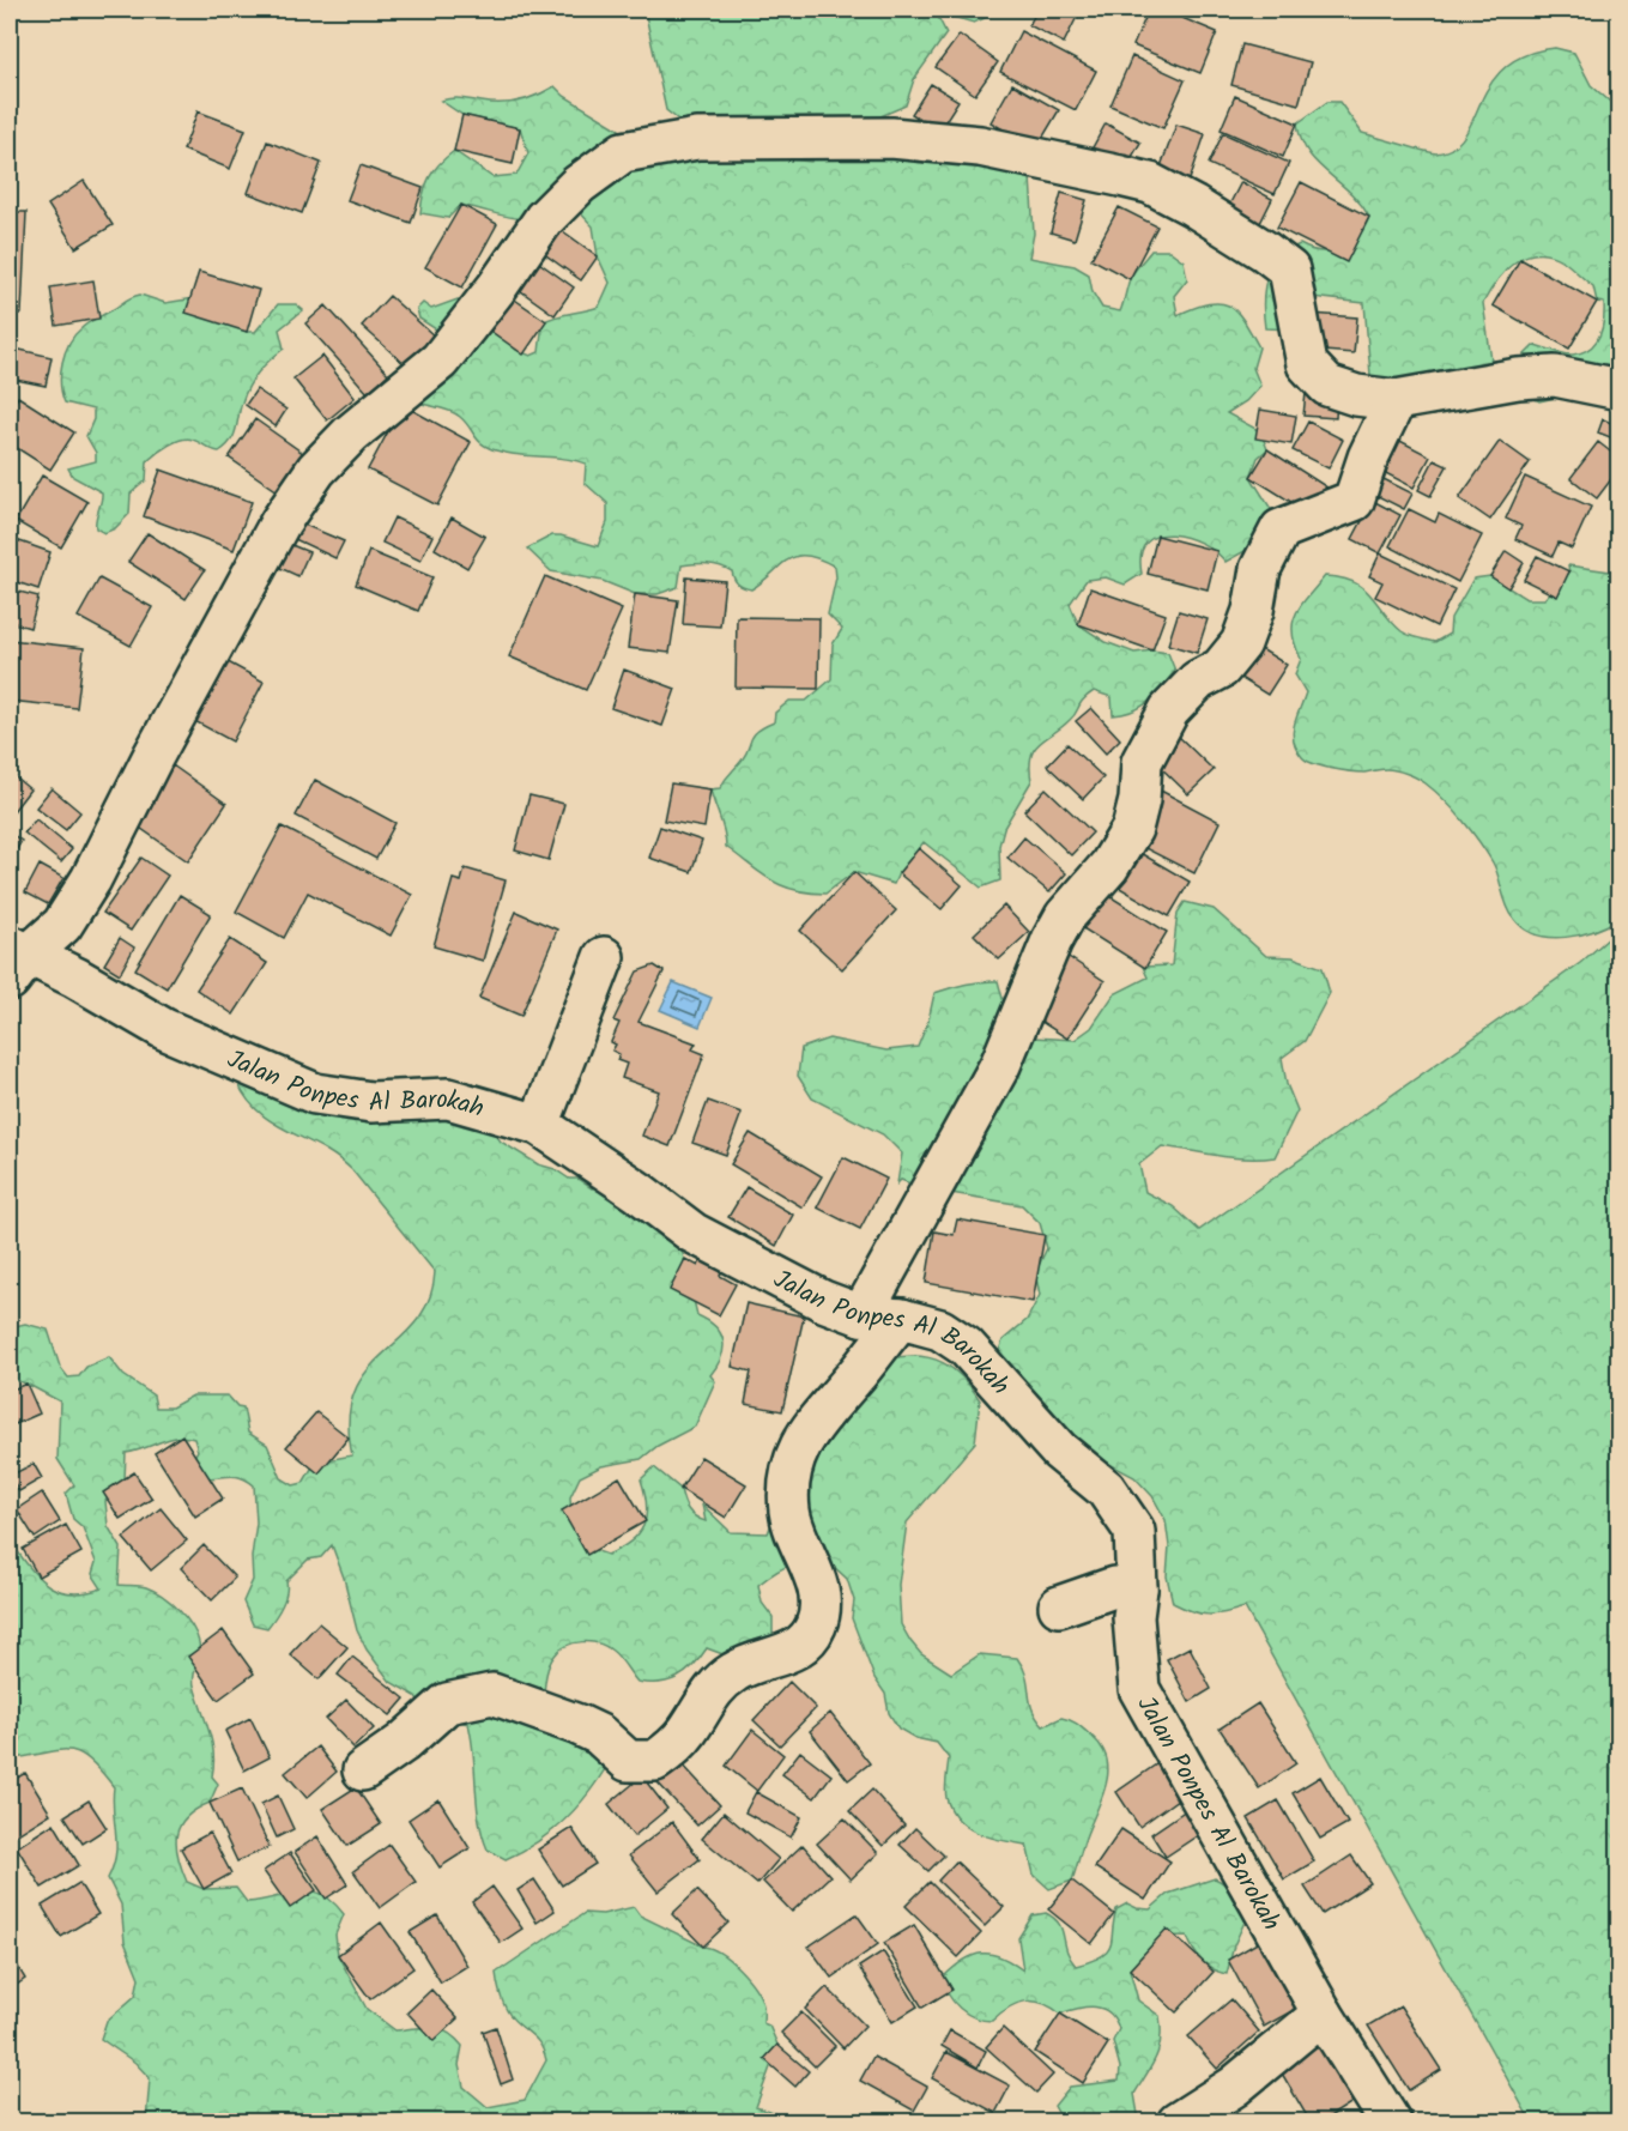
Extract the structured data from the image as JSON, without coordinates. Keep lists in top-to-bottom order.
{
  "streets": {
    "street": ["Jalan Ponpes Al Barokah"]
  }
}
